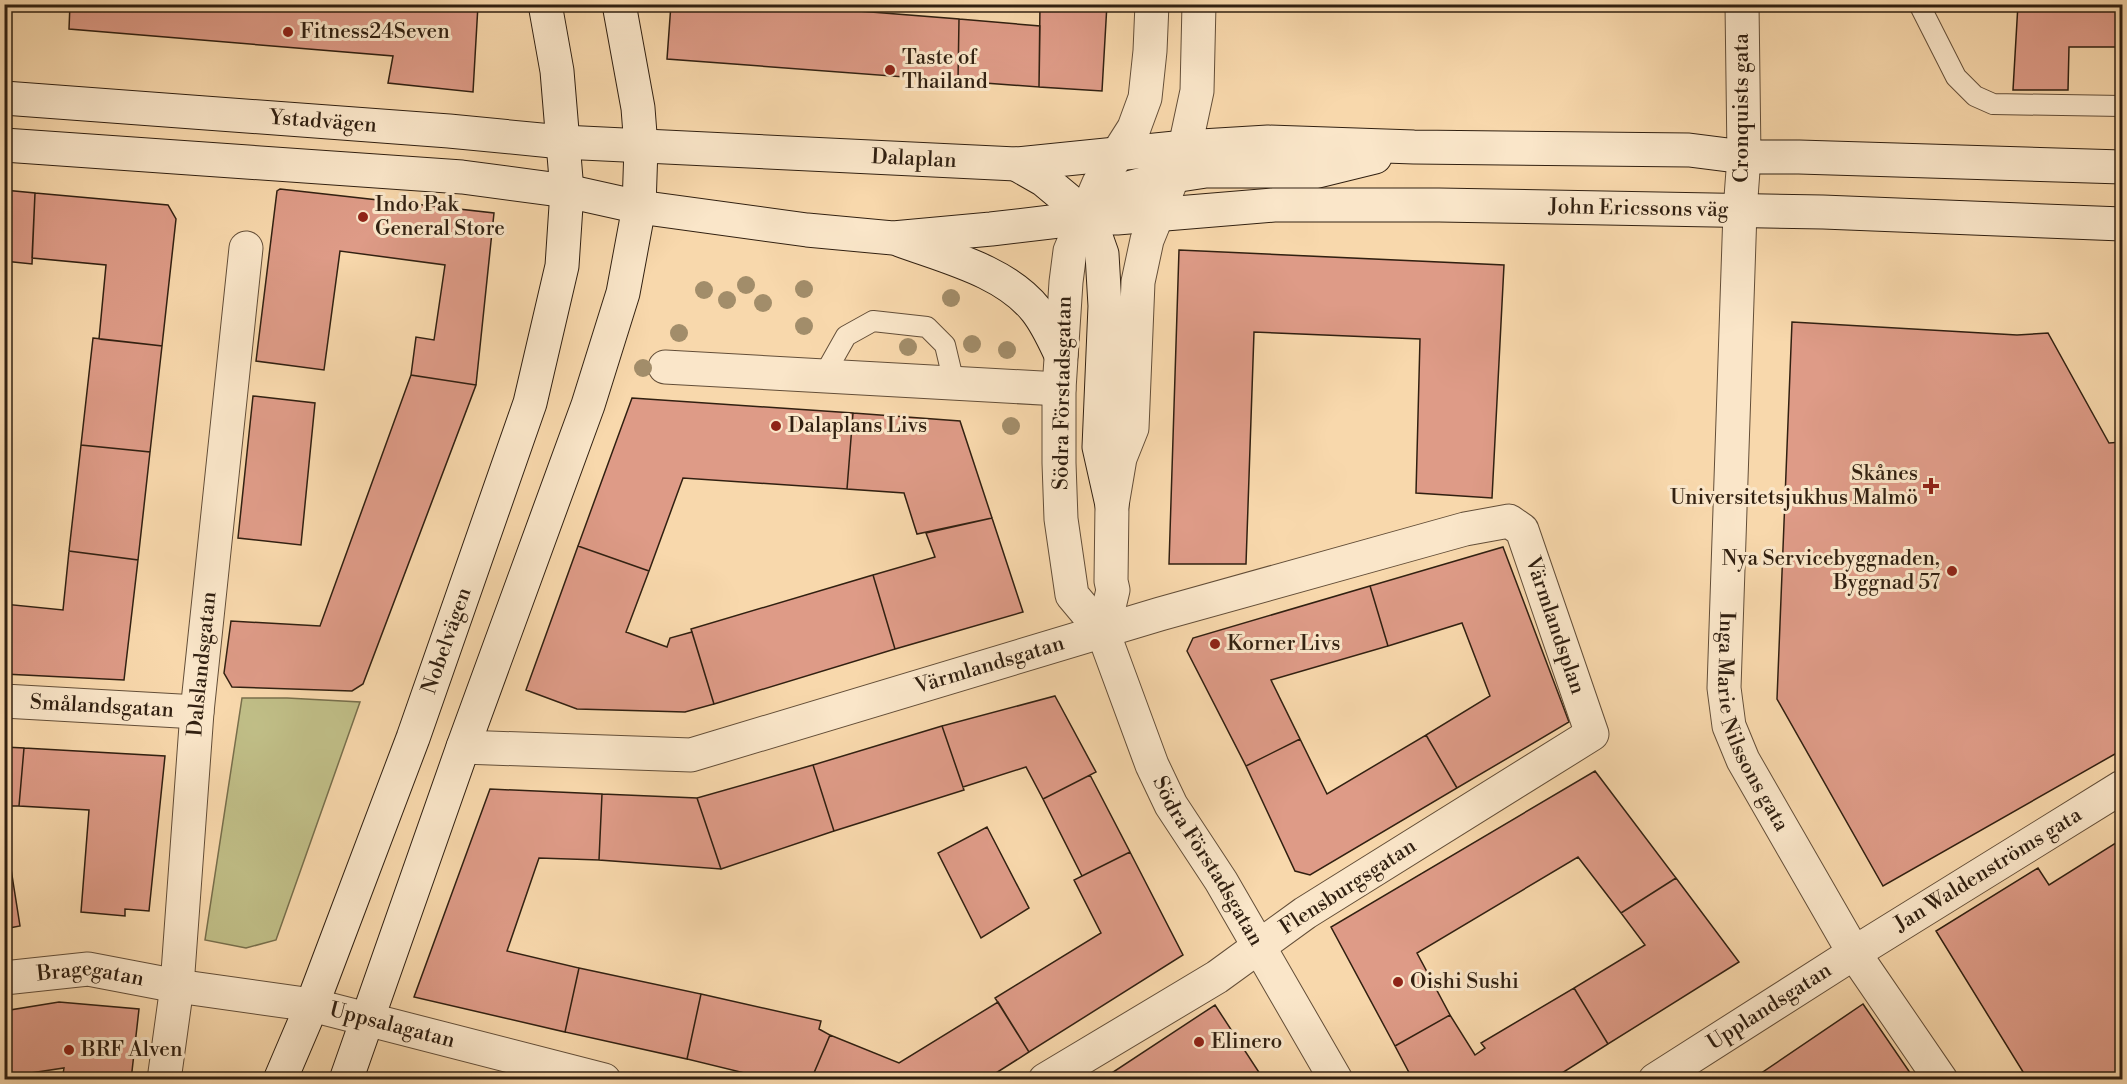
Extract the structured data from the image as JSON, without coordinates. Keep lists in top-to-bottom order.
{
  "streets": {
    "street": [
      "Cronquists gata",
      "Ystadvägen",
      "Dalaplan",
      "John Ericssons väg",
      "Södra Förstadsgatan",
      "Värmlandsplan",
      "Nobelvägen",
      "Dalslandsgatan",
      "Värmlandsgatan",
      "Smålandsgatan",
      "Inga Marie Nilssons gata",
      "Jan Waldenströms gata",
      "Flensburgsgatan",
      "Bragegatan",
      "Upplandsgatan",
      "Uppsalagatan"
    ]
  },
  "crossings": [
    ["Cronquists gata", "John Ericssons väg"],
    ["Cronquists gata", "Inga Marie Nilssons gata"],
    ["Ystadvägen", "Dalaplan"],
    ["Ystadvägen", "Nobelvägen"],
    ["Dalaplan", "Södra Förstadsgatan"],
    ["John Ericssons väg", "Inga Marie Nilssons gata"],
    ["Södra Förstadsgatan", "Värmlandsgatan"],
    ["Södra Förstadsgatan", "Flensburgsgatan"],
    ["Värmlandsplan", "Värmlandsgatan"],
    ["Värmlandsplan", "Flensburgsgatan"],
    ["Nobelvägen", "Uppsalagatan"],
    ["Dalslandsgatan", "Smålandsgatan"],
    ["Dalslandsgatan", "Bragegatan"],
    ["Dalslandsgatan", "Uppsalagatan"],
    ["Inga Marie Nilssons gata", "Jan Waldenströms gata"],
    ["Inga Marie Nilssons gata", "Upplandsgatan"],
    ["Jan Waldenströms gata", "Upplandsgatan"],
    ["Bragegatan", "Uppsalagatan"]
  ],
  "places": {
    "other": [
      "Fitness24Seven",
      "Taste of Thailand",
      "Indo Pak General Store",
      "Dalaplans Livs",
      "Nya Servicebyggnaden, Byggnad 57",
      "Korner Livs",
      "Oishi Sushi",
      "Elinero",
      "BRF Alven"
    ],
    "health": ["Skånes Universitetsjukhus Malmö"]
  }
}
